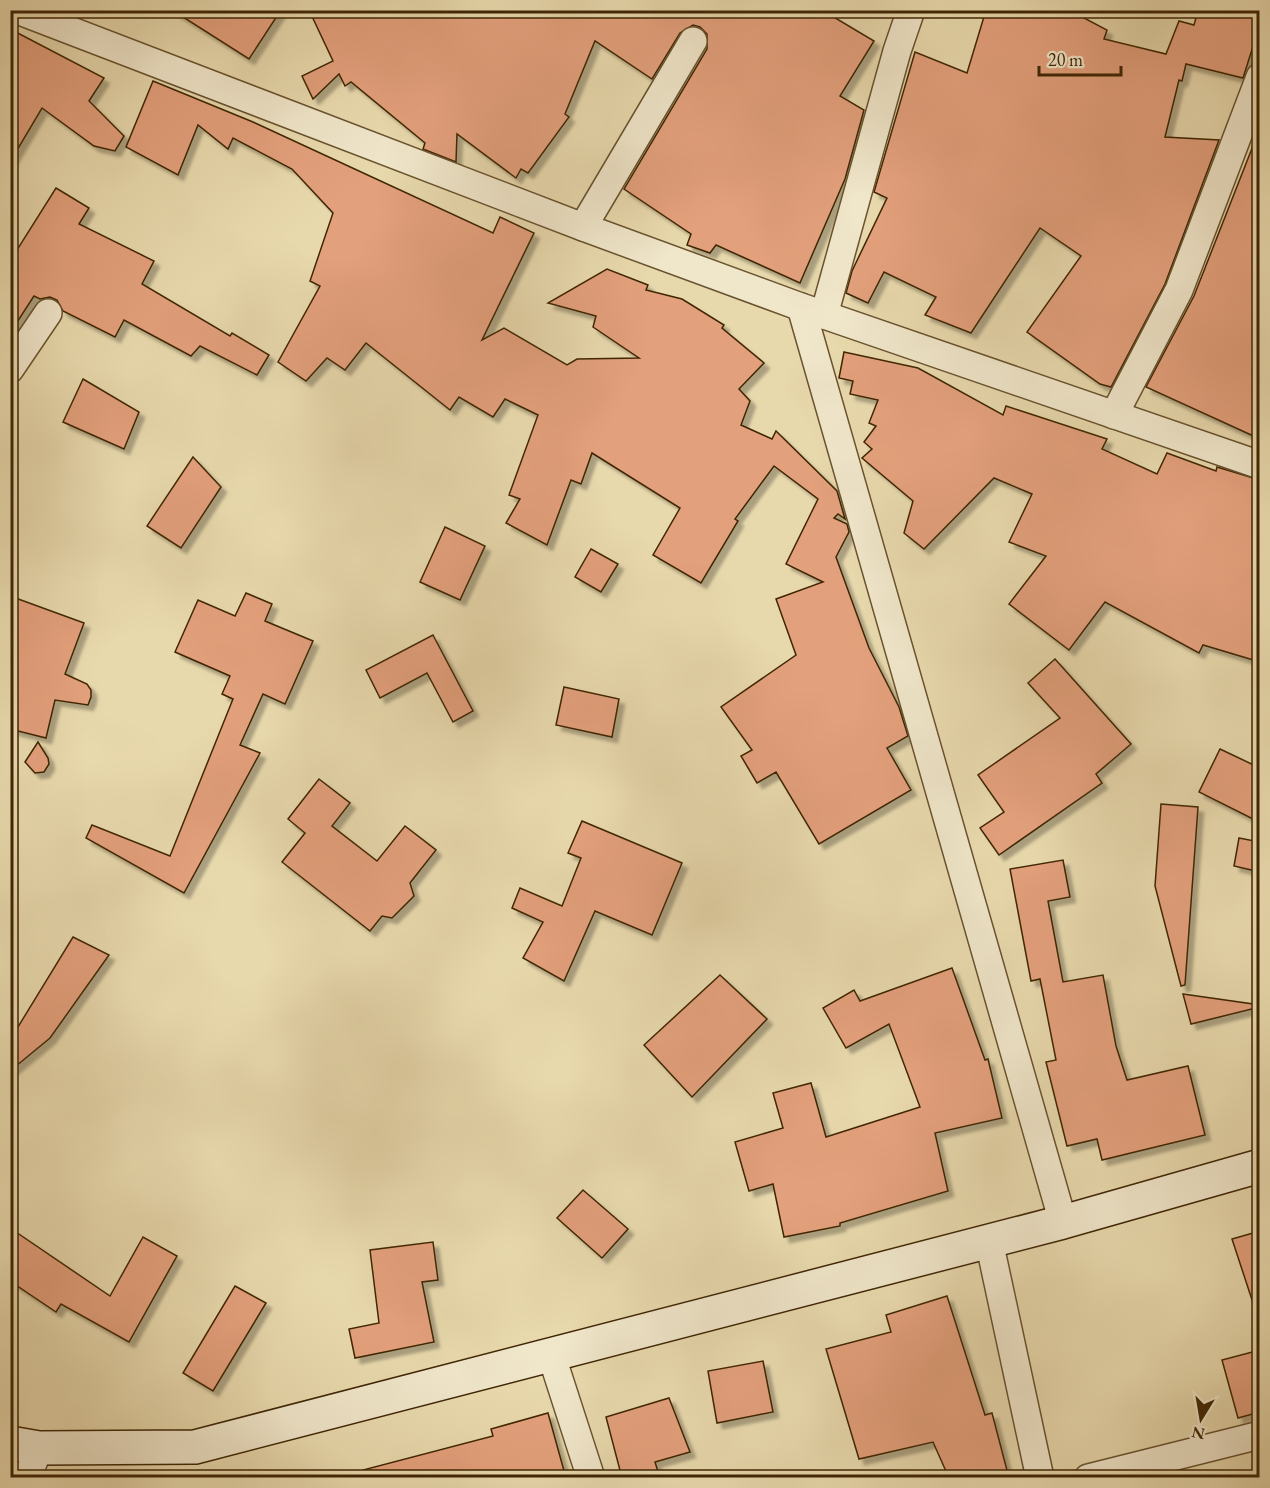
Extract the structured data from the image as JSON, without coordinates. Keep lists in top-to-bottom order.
{
  "scale_bar": "20 m",
  "north": "bottom"
}
